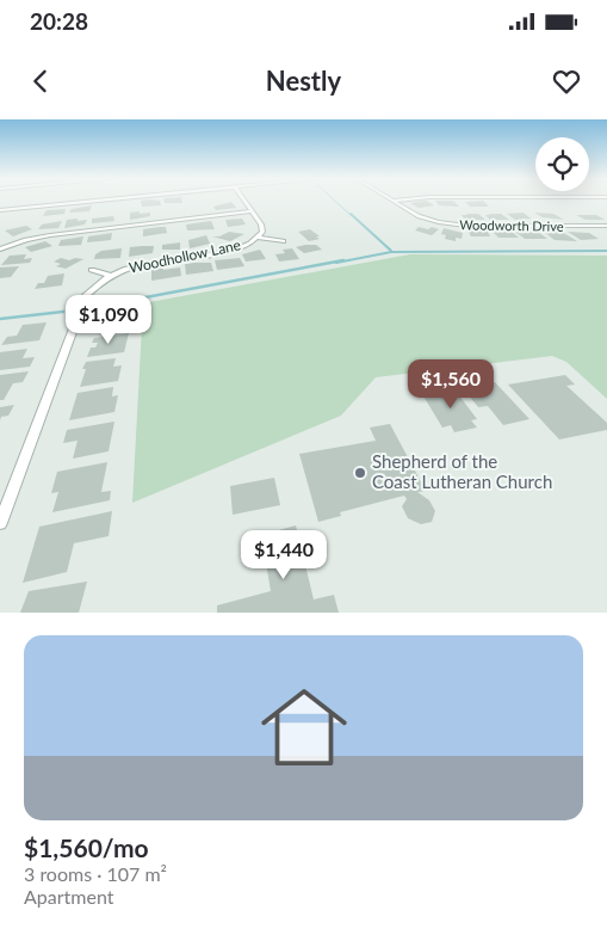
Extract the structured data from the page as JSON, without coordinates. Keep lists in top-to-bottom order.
{
  "streets": {
    "street": ["Woodworth Drive", "Woodhollow Lane"]
  },
  "places": ["Shepherd of the Coast Lutheran Church"],
  "page": {
    "status": "20:28",
    "header": "Nestly",
    "price": ["$1,090", "$1,560", "$1,440"],
    "list": [
      {
        "name": "$1,560/mo",
        "note": "3 rooms · 107 m² · Apartment"
      }
    ]
  }
}
